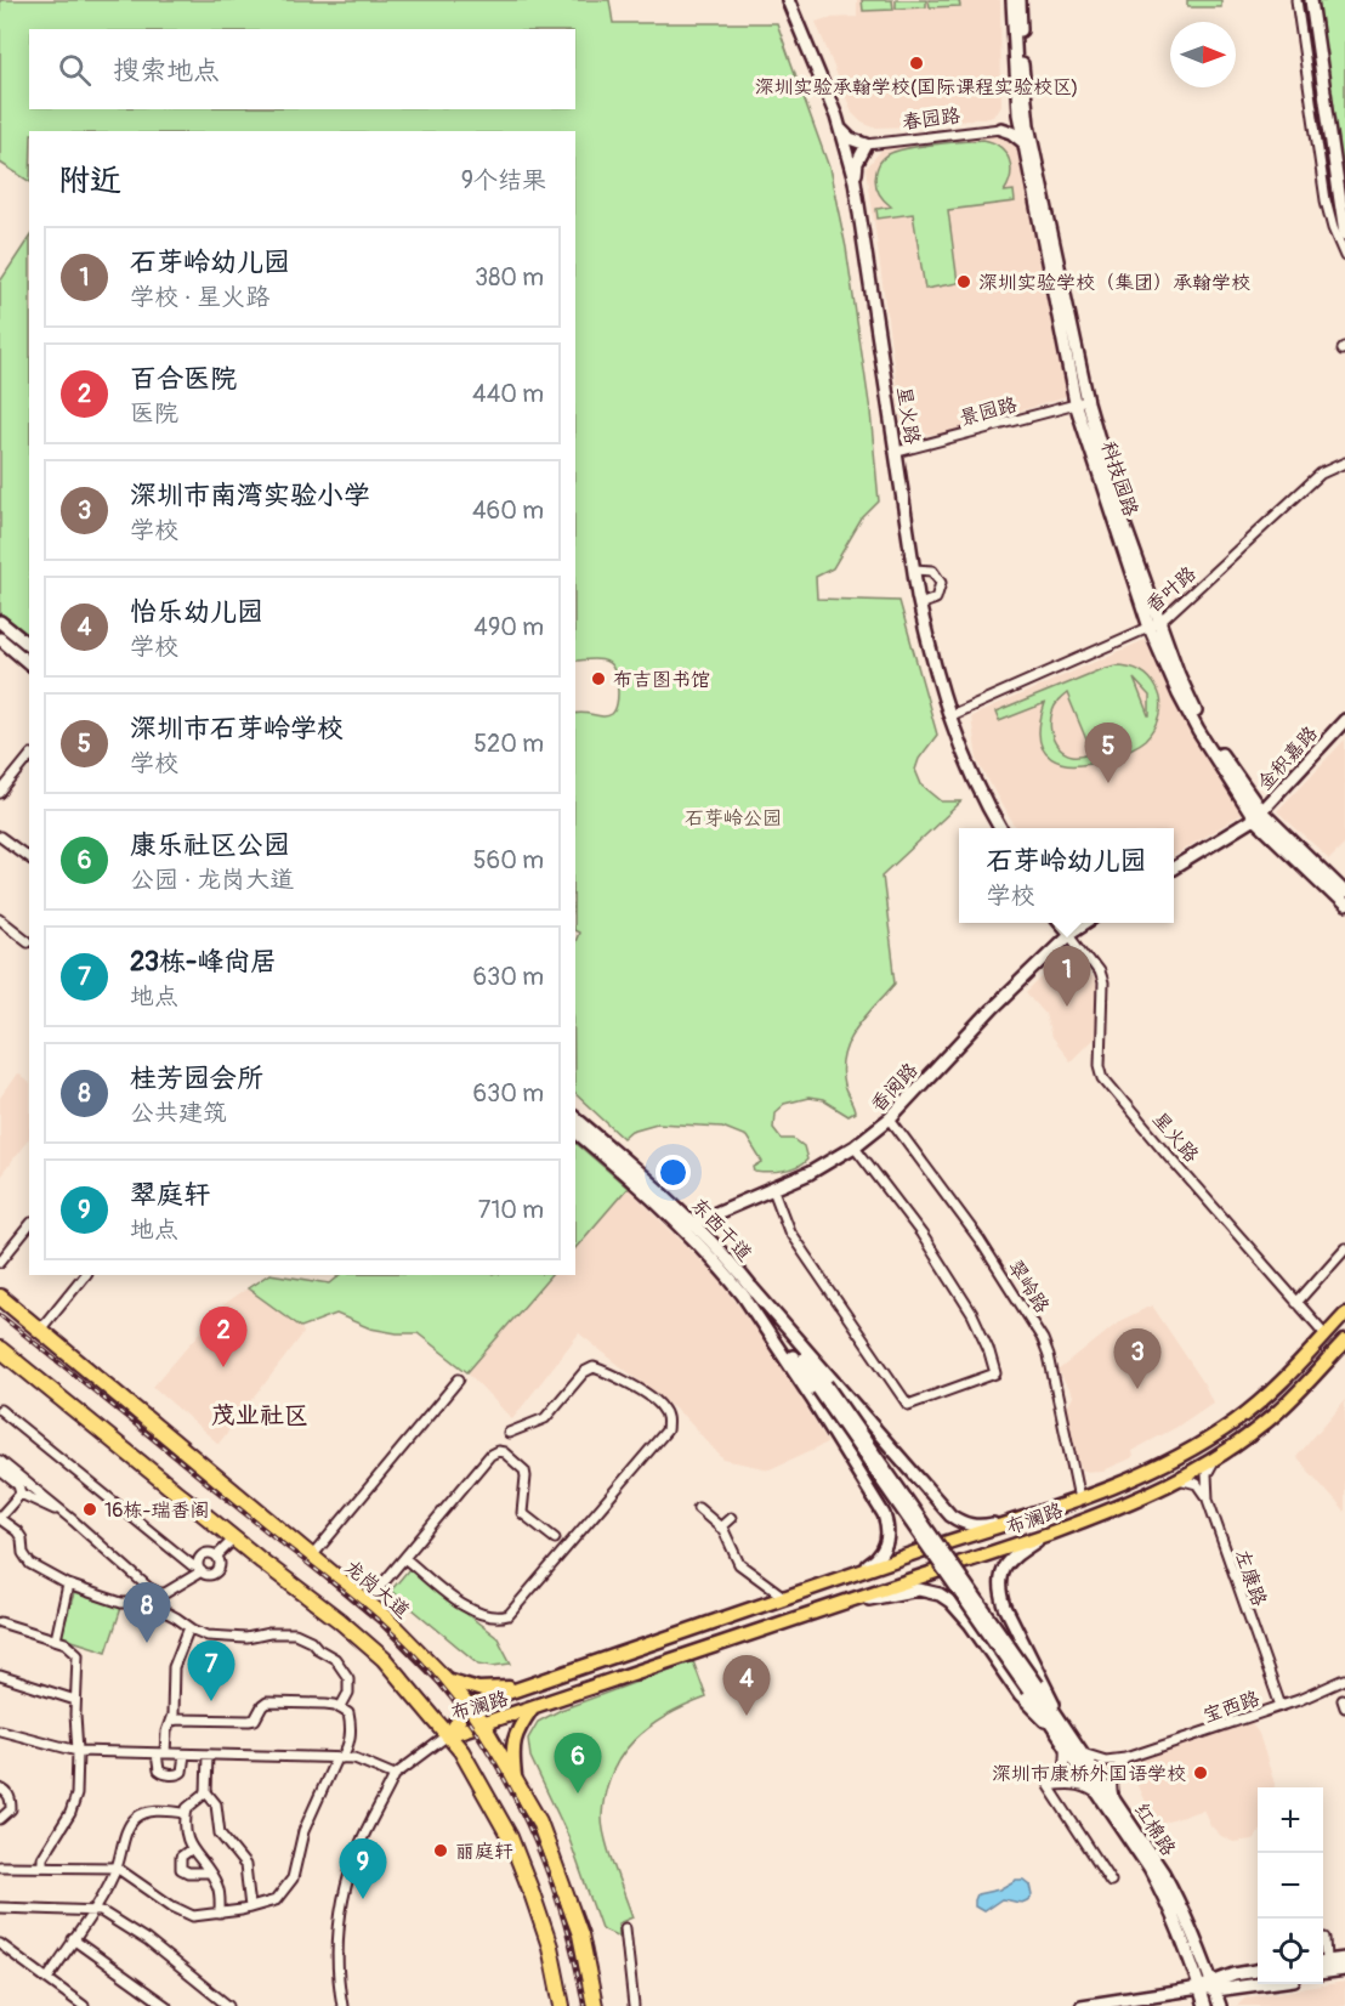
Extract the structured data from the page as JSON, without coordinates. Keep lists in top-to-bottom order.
{
  "streets": {
    "highway": ["龙岗大道"],
    "main road": [
      "星火路",
      "科技园路",
      "金积嘉路",
      "香阅路",
      "东西干道",
      "布澜路",
      "红棉路"
    ],
    "street": [
      "春园路",
      "景园路",
      "香叶路",
      "翠岭路",
      "左康路",
      "宝西路"
    ]
  },
  "crossings": [
    ["景园路", "星火路"],
    ["景园路", "科技园路"],
    ["星火路", "香叶路"],
    ["星火路", "香阅路"],
    ["星火路", "布澜路"],
    ["科技园路", "香叶路"],
    ["科技园路", "金积嘉路"],
    ["香阅路", "东西干道"],
    ["香阅路", "翠岭路"],
    ["东西干道", "红棉路"],
    ["翠岭路", "布澜路"],
    ["布澜路", "左康路"],
    ["布澜路", "龙岗大道"],
    ["左康路", "宝西路"],
    ["宝西路", "红棉路"]
  ],
  "districts": ["茂业社区"],
  "parks": ["石芽岭公园"],
  "places": [
    "深圳实验承翰学校(国际课程实验校区)",
    "深圳实验学校（集团）承翰学校",
    "布吉图书馆",
    "16栋-瑞香阁",
    "深圳市康桥外国语学校",
    "丽庭轩"
  ],
  "north": "right",
  "page": {
    "search": "搜索地点",
    "heading": ["附近", "9个结果"],
    "list": [
      {
        "mark": "1",
        "name": "石芽岭幼儿园",
        "note": "学校 · 星火路",
        "value": "380 m"
      },
      {
        "mark": "2",
        "name": "百合医院",
        "note": "医院",
        "value": "440 m"
      },
      {
        "mark": "3",
        "name": "深圳市南湾实验小学",
        "note": "学校",
        "value": "460 m"
      },
      {
        "mark": "4",
        "name": "怡乐幼儿园",
        "note": "学校",
        "value": "490 m"
      },
      {
        "mark": "5",
        "name": "深圳市石芽岭学校",
        "note": "学校",
        "value": "520 m"
      },
      {
        "mark": "6",
        "name": "康乐社区公园",
        "note": "公园 · 龙岗大道",
        "value": "560 m"
      },
      {
        "mark": "7",
        "name": "23栋-峰尚居",
        "note": "地点",
        "value": "630 m"
      },
      {
        "mark": "8",
        "name": "桂芳园会所",
        "note": "公共建筑",
        "value": "630 m"
      },
      {
        "mark": "9",
        "name": "翠庭轩",
        "note": "地点",
        "value": "710 m"
      }
    ],
    "pins": [
      "5",
      "1",
      "2",
      "3",
      "8",
      "7",
      "4",
      "6",
      "9"
    ],
    "popup": ["石芽岭幼儿园", "学校"],
    "map_buttons": ["+", "−"]
  }
}
